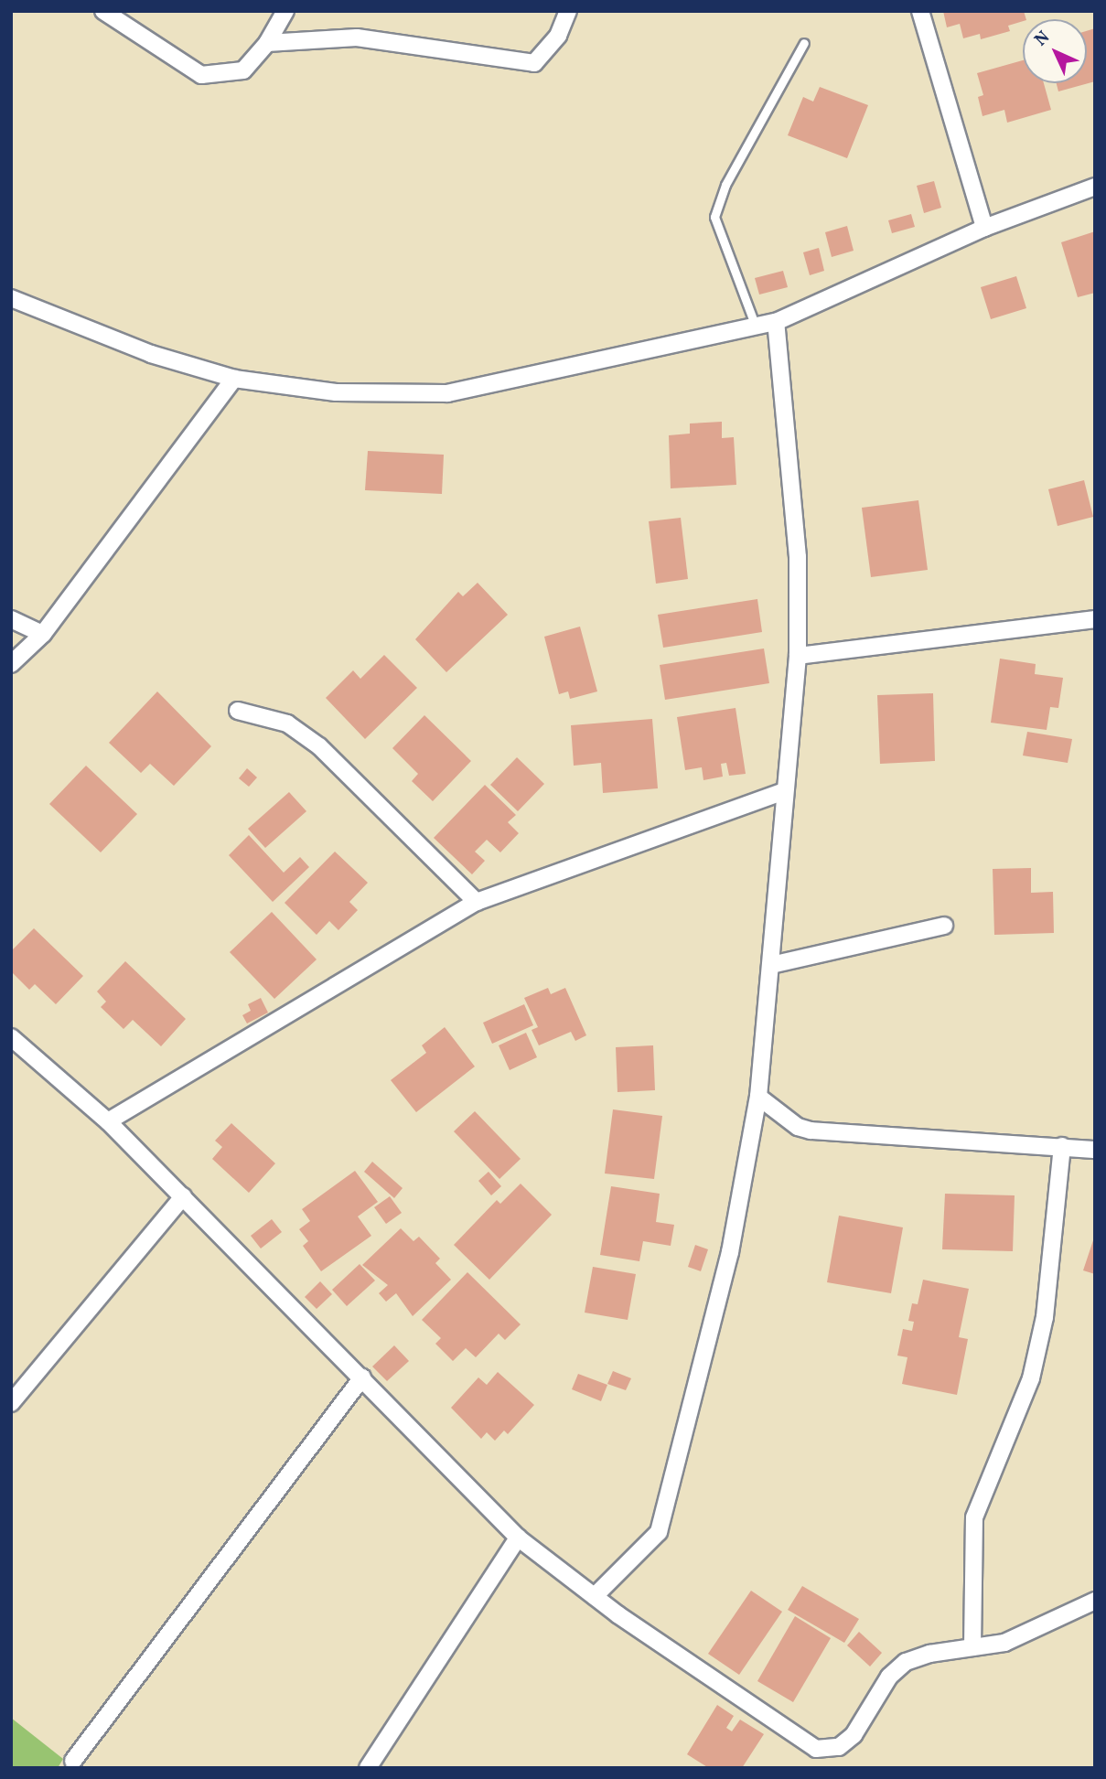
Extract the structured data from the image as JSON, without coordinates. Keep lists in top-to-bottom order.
{
  "north": "top left"
}
